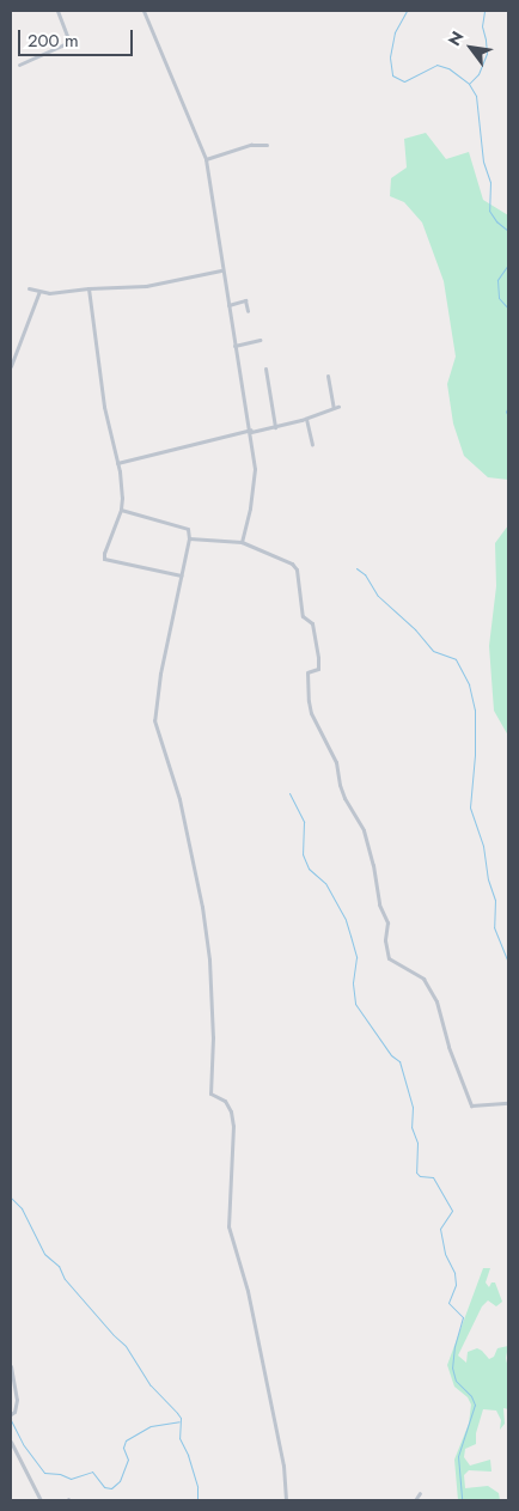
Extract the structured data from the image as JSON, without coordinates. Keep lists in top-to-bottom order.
{
  "scale_bar": "200 m",
  "north": "top left"
}
